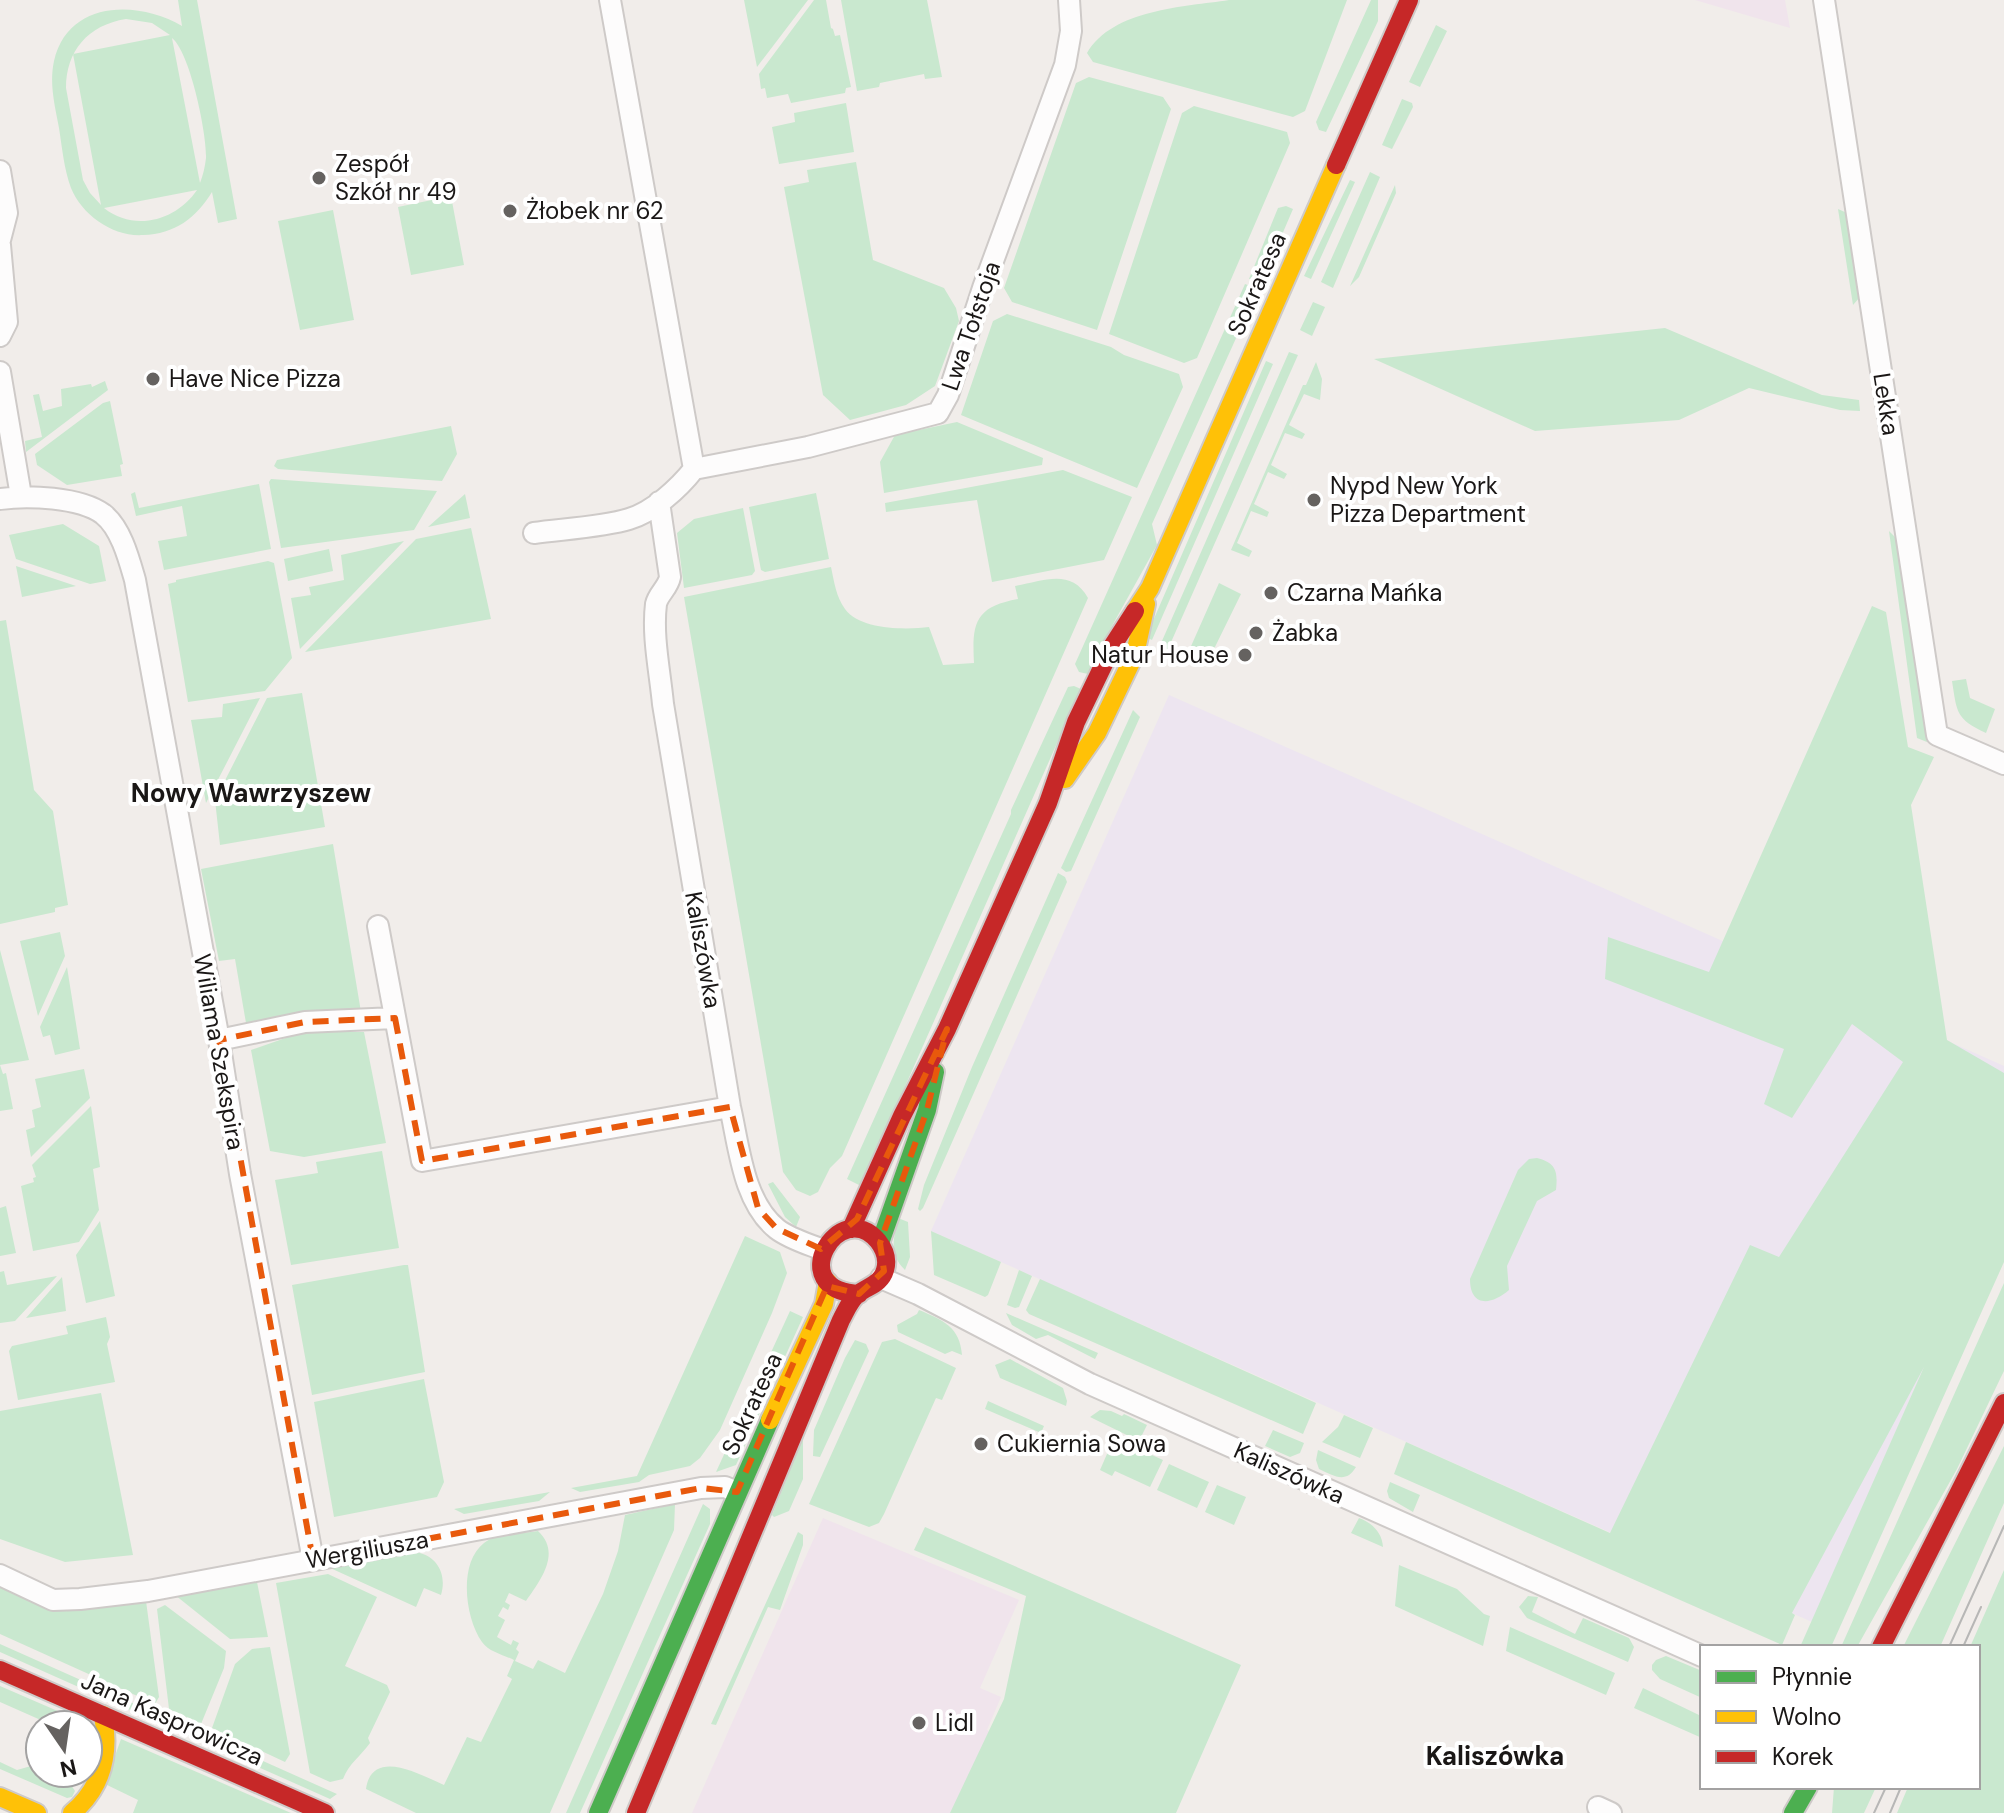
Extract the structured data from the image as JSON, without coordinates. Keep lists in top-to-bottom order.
{
  "streets": {
    "street": [
      "Sokratesa",
      "Lwa Tołstoja",
      "Lekka",
      "Kaliszówka",
      "Wiliama Szekspira",
      "Wergiliusza",
      "Jana Kasprowicza"
    ]
  },
  "crossings": [
    ["Sokratesa", "Kaliszówka"],
    ["Sokratesa", "Wergiliusza"],
    ["Wiliama Szekspira", "Wergiliusza"]
  ],
  "districts": ["Nowy Wawrzyszew", "Kaliszówka"],
  "places": [
    "Zespół Szkół nr 49",
    "Żłobek nr 62",
    "Have Nice Pizza",
    "Nypd New York Pizza Department",
    "Czarna Mańka",
    "Żabka",
    "Natur House",
    "Cukiernia Sowa",
    "Lidl"
  ],
  "legend": ["Płynnie", "Wolno", "Korek"],
  "north": "bottom"
}
